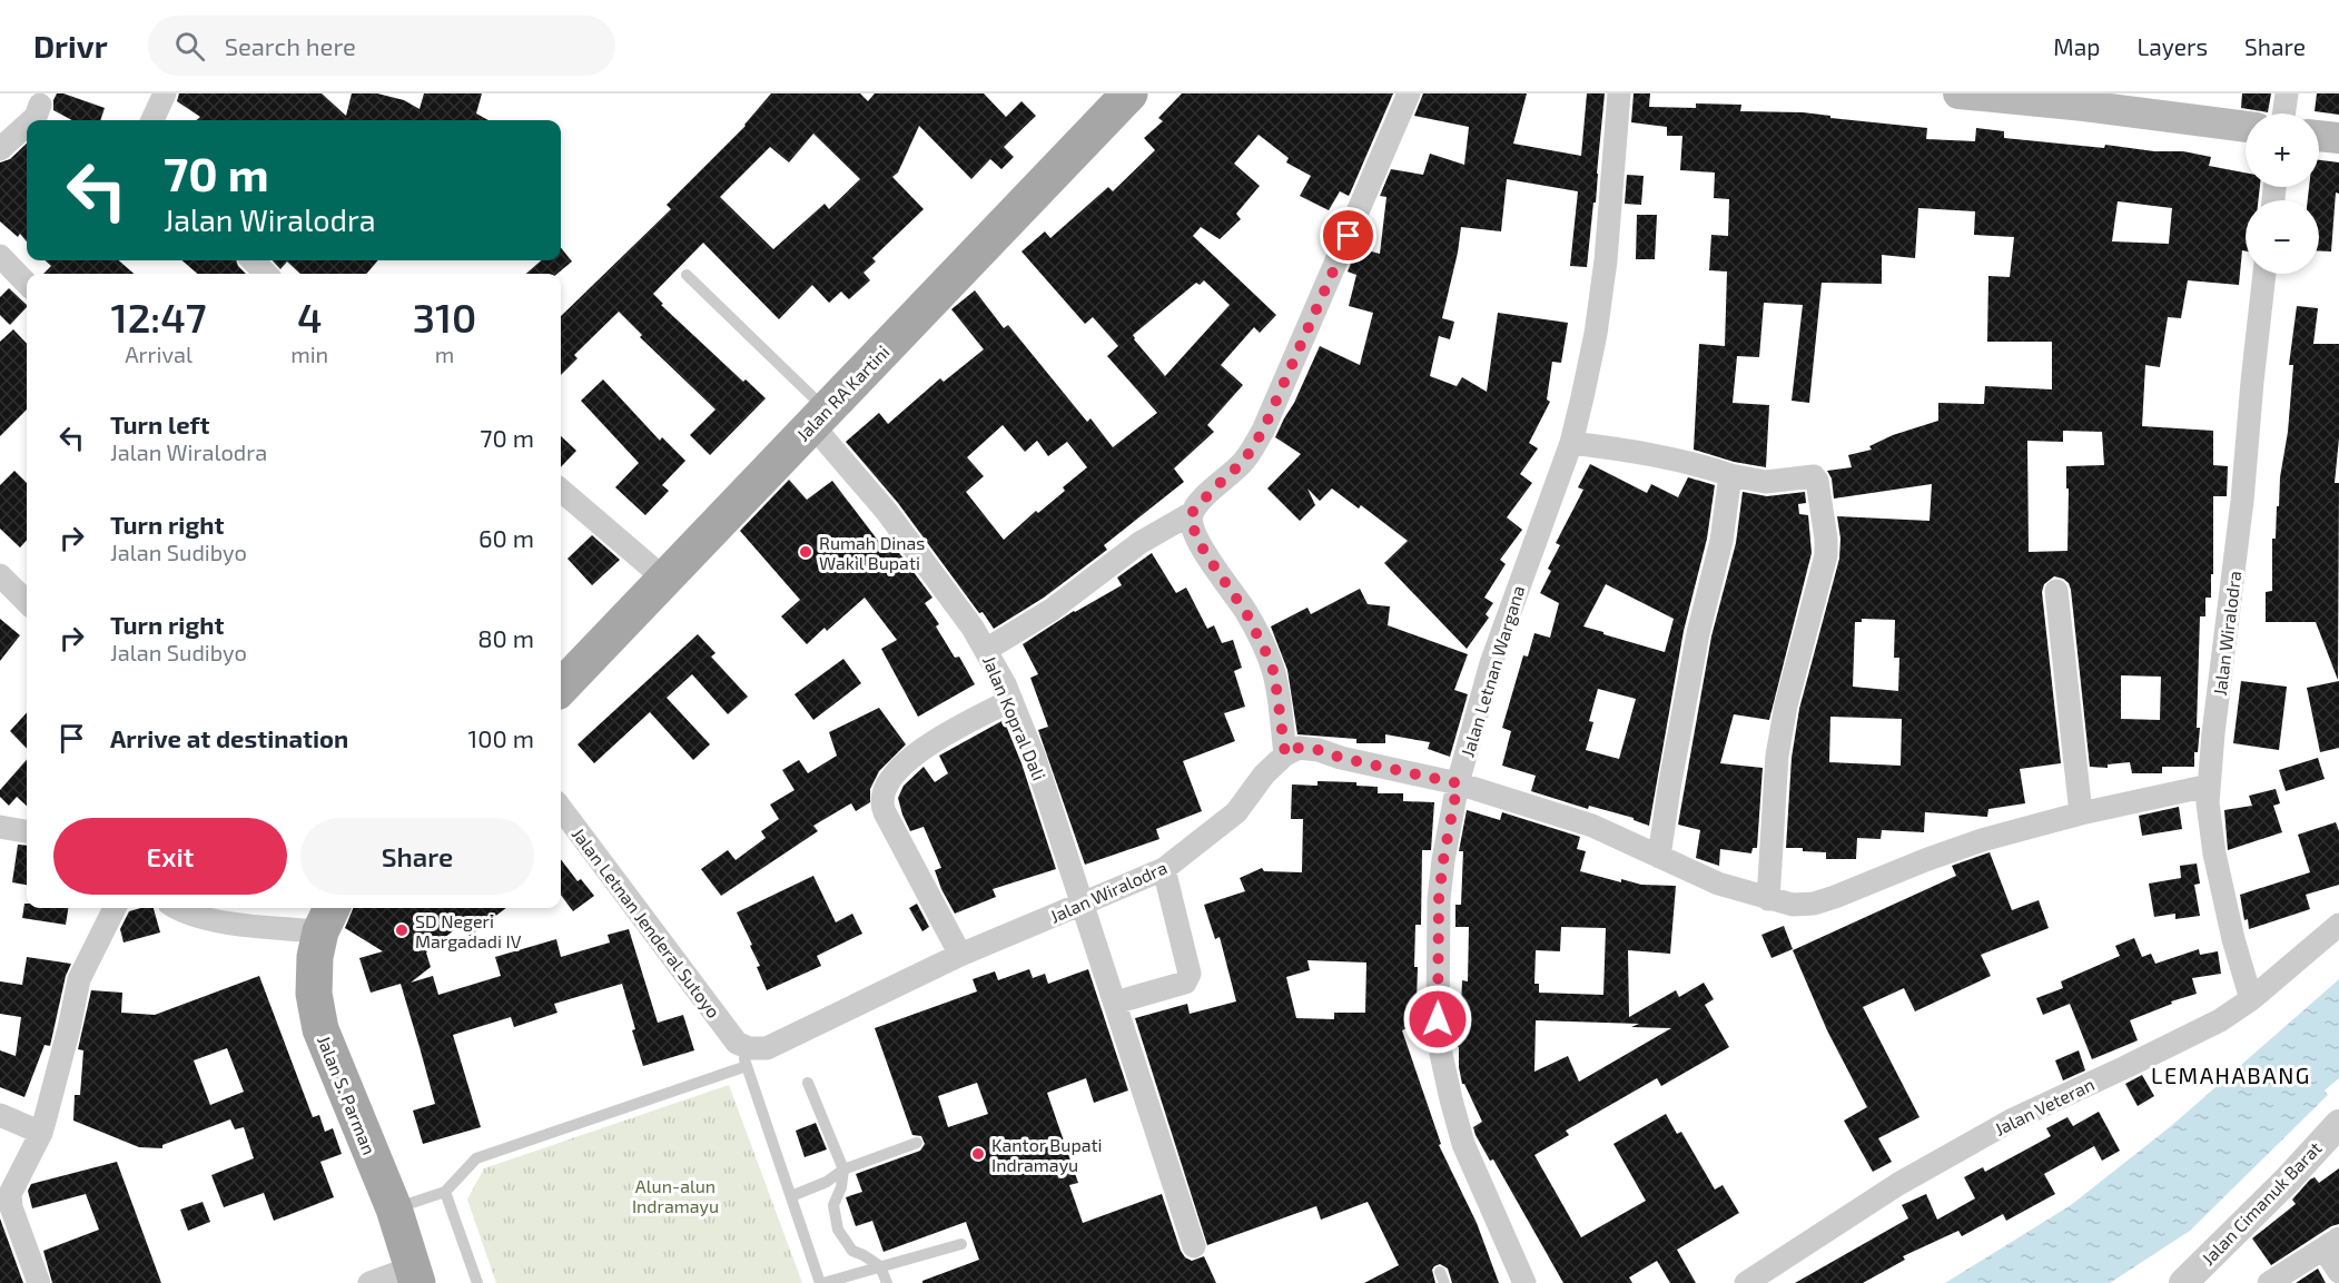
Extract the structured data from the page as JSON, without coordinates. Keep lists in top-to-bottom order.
{
  "streets": {
    "main road": ["Jalan RA Kartini", "Jalan S. Parman"],
    "street": [
      "Jalan Wiralodra",
      "Jalan Letnan Wargana",
      "Jalan Kopral Dali",
      "Jalan Letnan Jenderal Sutoyo",
      "Jalan Veteran",
      "Jalan Cimanuk Barat"
    ]
  },
  "crossings": [
    ["Jalan RA Kartini", "Jalan Kopral Dali"],
    ["Jalan Wiralodra", "Jalan Kopral Dali"],
    ["Jalan Wiralodra", "Jalan Letnan Jenderal Sutoyo"],
    ["Jalan Wiralodra", "Jalan Veteran"]
  ],
  "districts": ["LEMAHABANG"],
  "parks": ["Alun-alun Indramayu"],
  "places": ["Rumah Dinas Wakil Bupati", "SD Negeri Margadadi IV", "Kantor Bupati Indramayu"],
  "page": {
    "header": "Drivr",
    "search": "Search here",
    "nav": ["Map", "Layers", "Share"],
    "map_buttons": ["+", "−"],
    "turn": ["70 m", "Jalan Wiralodra"],
    "eta": [
      "12:47",
      "Arrival",
      "4",
      "min",
      "310",
      "m"
    ],
    "list": [
      {
        "name": "Turn left",
        "note": "Jalan Wiralodra",
        "value": "70 m"
      },
      {
        "name": "Turn right",
        "note": "Jalan Sudibyo",
        "value": "60 m"
      },
      {
        "name": "Turn right",
        "note": "Jalan Sudibyo",
        "value": "80 m"
      },
      {
        "name": "Arrive at destination",
        "value": "100 m"
      }
    ],
    "buttons": ["Exit", "Share"]
  }
}
